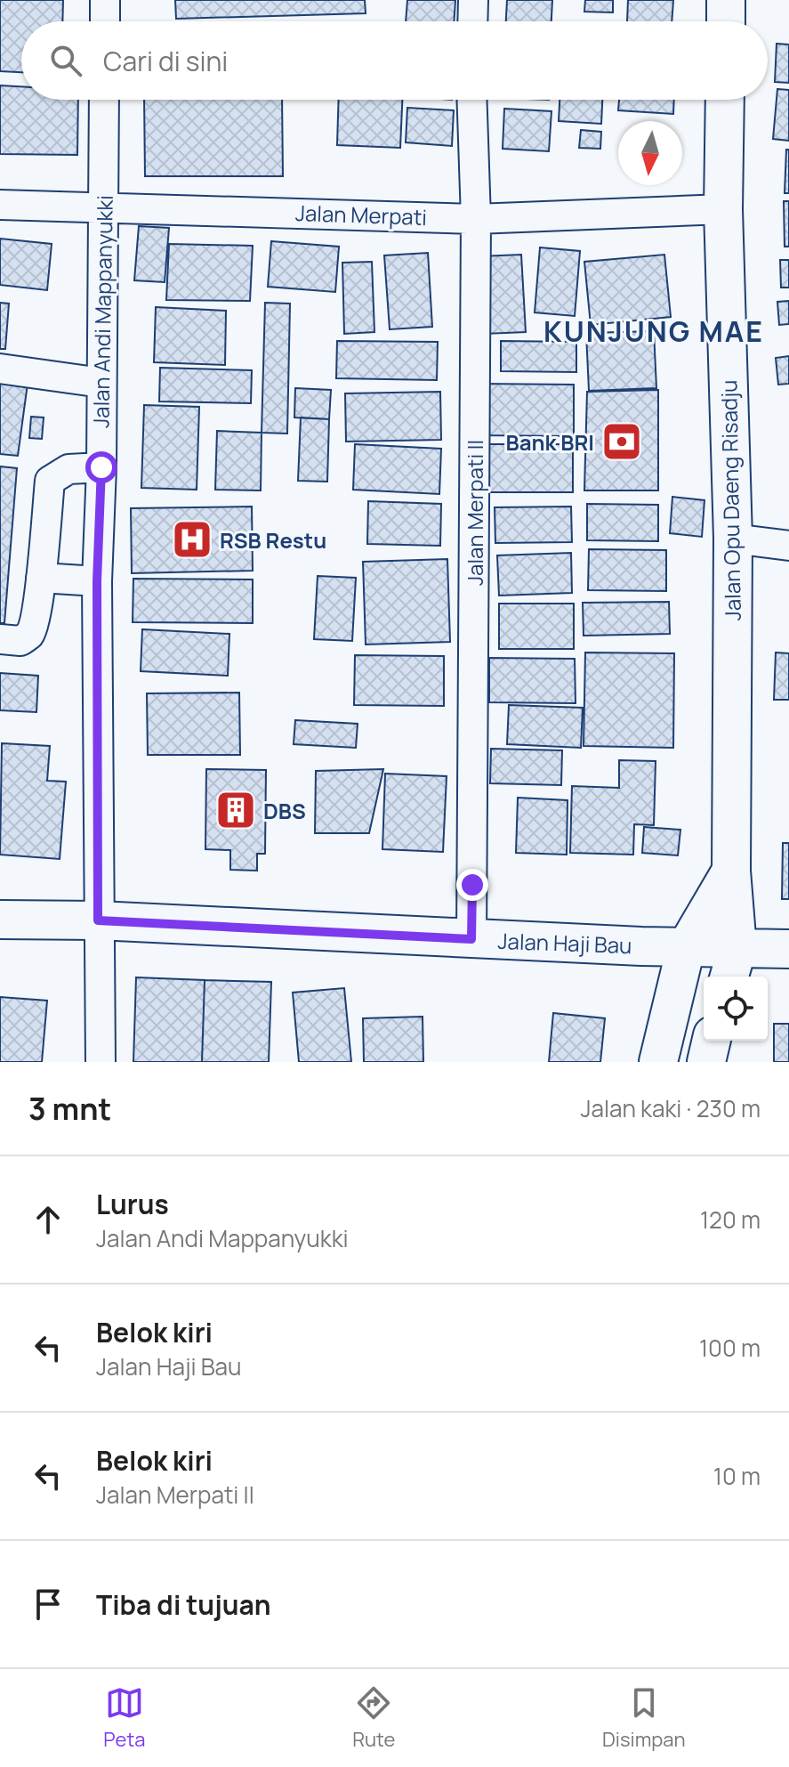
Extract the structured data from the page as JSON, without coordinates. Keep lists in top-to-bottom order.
{
  "streets": {
    "main road": ["Jalan Opu Daeng Risadju", "Jalan Haji Bau"],
    "street": ["Jalan Merpati", "Jalan Andi Mappanyukki", "Jalan Merpati II"]
  },
  "crossings": [
    ["Jalan Merpati", "Jalan Andi Mappanyukki"],
    ["Jalan Merpati", "Jalan Opu Daeng Risadju"],
    ["Jalan Merpati", "Jalan Merpati II"],
    ["Jalan Andi Mappanyukki", "Jalan Haji Bau"],
    ["Jalan Opu Daeng Risadju", "Jalan Haji Bau"],
    ["Jalan Merpati II", "Jalan Haji Bau"]
  ],
  "districts": ["KUNJUNG MAE"],
  "places": {
    "bank": ["Bank BRI"],
    "hospital": ["RSB Restu"],
    "building": ["DBS"]
  },
  "north": "bottom",
  "page": {
    "search": "Cari di sini",
    "heading": ["3 mnt", "Jalan kaki · 230 m"],
    "list": [
      ["Lurus", "Jalan Andi Mappanyukki", "120 m"],
      ["Belok kiri", "Jalan Haji Bau", "100 m"],
      ["Belok kiri", "Jalan Merpati II", "10 m"],
      "Tiba di tujuan"
    ],
    "nav": ["Peta", "Rute", "Disimpan"]
  }
}
